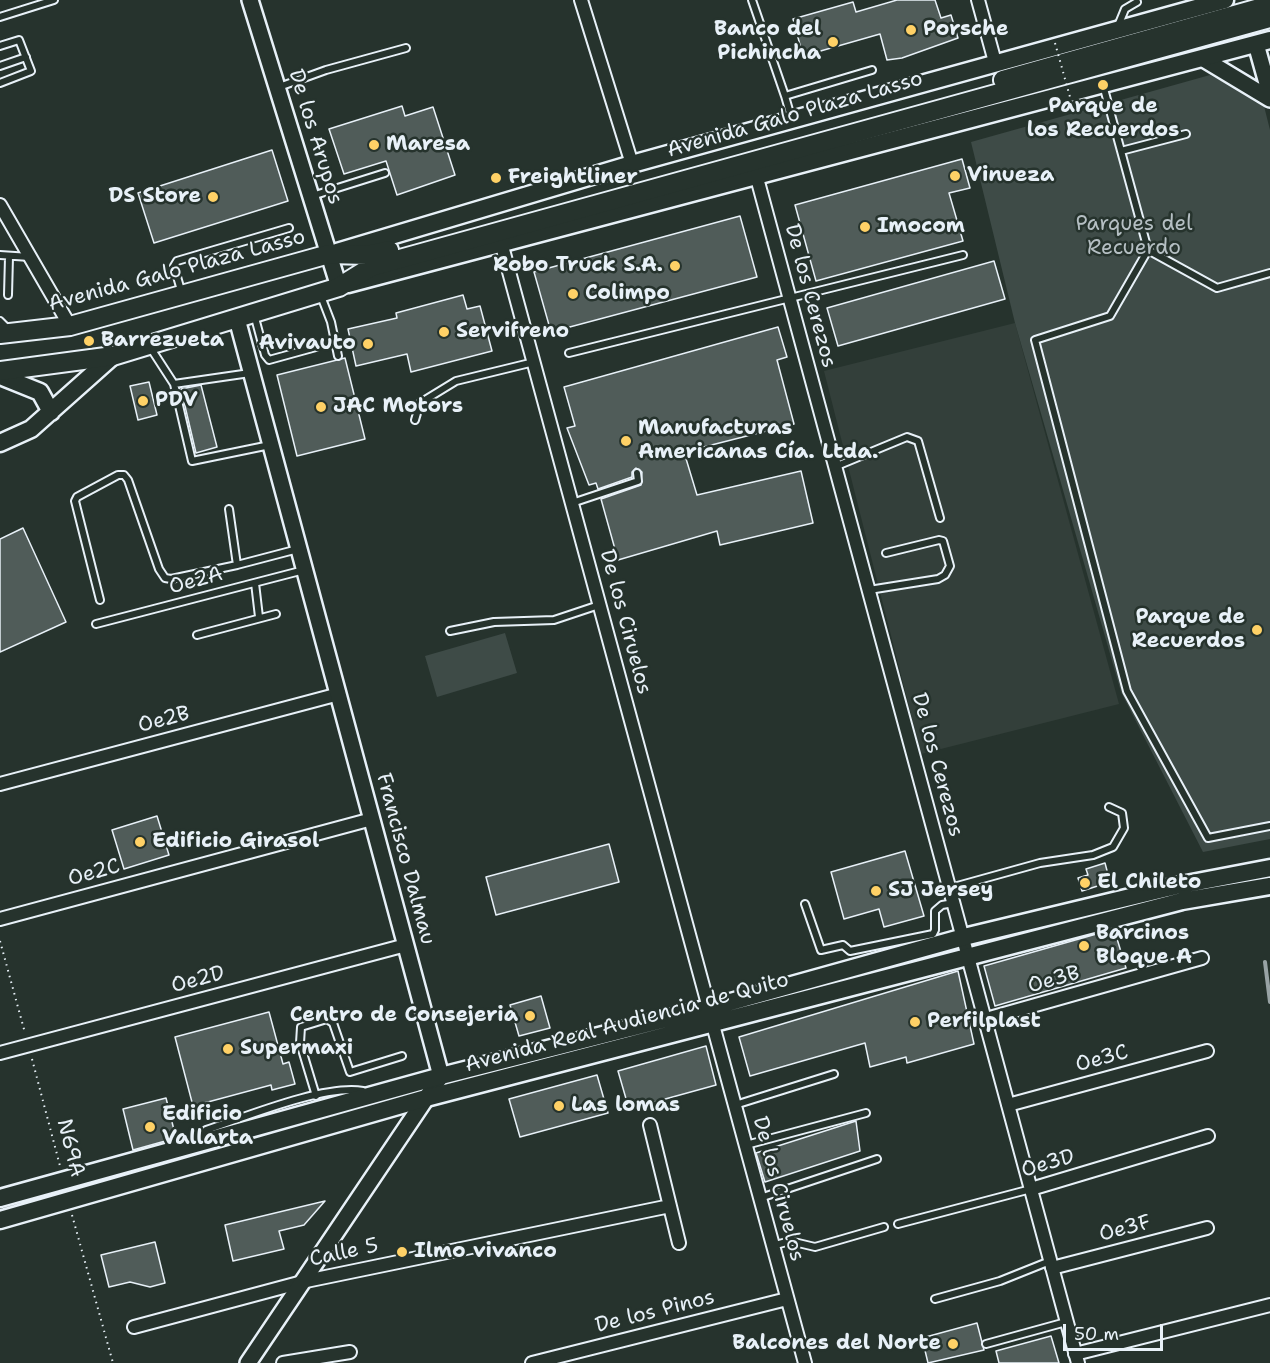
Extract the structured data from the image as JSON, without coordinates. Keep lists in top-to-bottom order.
{
  "streets": {
    "main road": ["Avenida Galo Plaza Lasso", "Avenida Real Audiencia de Quito"],
    "street": [
      "De los Arupos",
      "De los Cerezos",
      "De los Ciruelos",
      "Oe2B",
      "Francisco Dalmau",
      "Oe2C",
      "Oe2D",
      "Oe3B",
      "Oe3C",
      "Oe3D",
      "Oe3F",
      "Calle 5",
      "De los Pinos"
    ],
    "lane": ["Oe2A"],
    "path": ["N69A"]
  },
  "crossings": [
    ["Avenida Galo Plaza Lasso", "De los Arupos"],
    ["Avenida Galo Plaza Lasso", "De los Cerezos"],
    ["Avenida Galo Plaza Lasso", "De los Ciruelos"],
    ["Avenida Galo Plaza Lasso", "Francisco Dalmau"],
    ["De los Cerezos", "Oe3B"],
    ["De los Cerezos", "Avenida Real Audiencia de Quito"],
    ["De los Cerezos", "Oe3C"],
    ["De los Cerezos", "Oe3D"],
    ["De los Cerezos", "Oe3F"],
    ["Oe2A", "Francisco Dalmau"],
    ["De los Ciruelos", "Avenida Real Audiencia de Quito"],
    ["De los Ciruelos", "De los Pinos"],
    ["Oe2B", "Francisco Dalmau"],
    ["Francisco Dalmau", "Oe2C"],
    ["Francisco Dalmau", "Oe2D"],
    ["Francisco Dalmau", "Avenida Real Audiencia de Quito"],
    ["Oe2D", "N69A"],
    ["Avenida Real Audiencia de Quito", "N69A"]
  ],
  "parks": ["Parques del Recuerdo"],
  "places": [
    "Porsche",
    "Banco del Pichincha",
    "Parque de los Recuerdos",
    "Maresa",
    "Vinueza",
    "Freightliner",
    "DS Store",
    "Imocom",
    "Robo Truck S.A.",
    "Colimpo",
    "Servifreno",
    "Barrezueta",
    "Avivauto",
    "PDV",
    "JAC Motors",
    "Manufacturas Americanas Cía. Ltda.",
    "Parque de Recuerdos",
    "Edificio Girasol",
    "El Chileto",
    "SJ Jersey",
    "Barcinos Bloque A",
    "Centro de Consejeria",
    "Perfilplast",
    "Supermaxi",
    "Las lomas",
    "Edificio Vallarta",
    "Ilmo vivanco",
    "Balcones del Norte"
  ],
  "scale_bar": "50 m"
}
